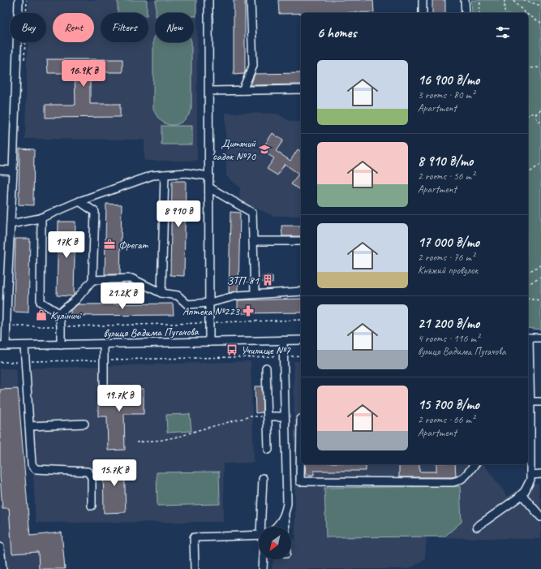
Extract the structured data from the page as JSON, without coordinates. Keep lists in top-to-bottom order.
{
  "streets": {
    "street": ["вулиця Вадима Пугачова"]
  },
  "places": {
    "school or university": ["Дитячий садок №70"],
    "office": ["Фрегат"],
    "building": ["ЗТП-81"],
    "pharmacy": ["Аптека №223"],
    "shop": ["Куліничі"],
    "bus stop": ["Училище №7"]
  },
  "north": "bottom left",
  "page": {
    "chip": [
      "Buy",
      "Rent",
      "Filters",
      "New"
    ],
    "heading": "6 homes",
    "list": [
      {
        "name": "16 900 ₴/mo",
        "note": "3 rooms · 80 m² · Apartment"
      },
      {
        "name": "8 910 ₴/mo",
        "note": "2 rooms · 56 m² · Apartment"
      },
      {
        "name": "17 000 ₴/mo",
        "note": "2 rooms · 76 m² · Княжий провулок"
      },
      {
        "name": "21 200 ₴/mo",
        "note": "4 rooms · 116 m² · вулиця Вадима Пугачова"
      },
      {
        "name": "15 700 ₴/mo",
        "note": "2 rooms · 66 m² · Apartment"
      }
    ],
    "price": [
      "16.9K ₴",
      "8 910 ₴",
      "17K ₴",
      "21.2K ₴",
      "19.7K ₴",
      "15.7K ₴"
    ]
  }
}
